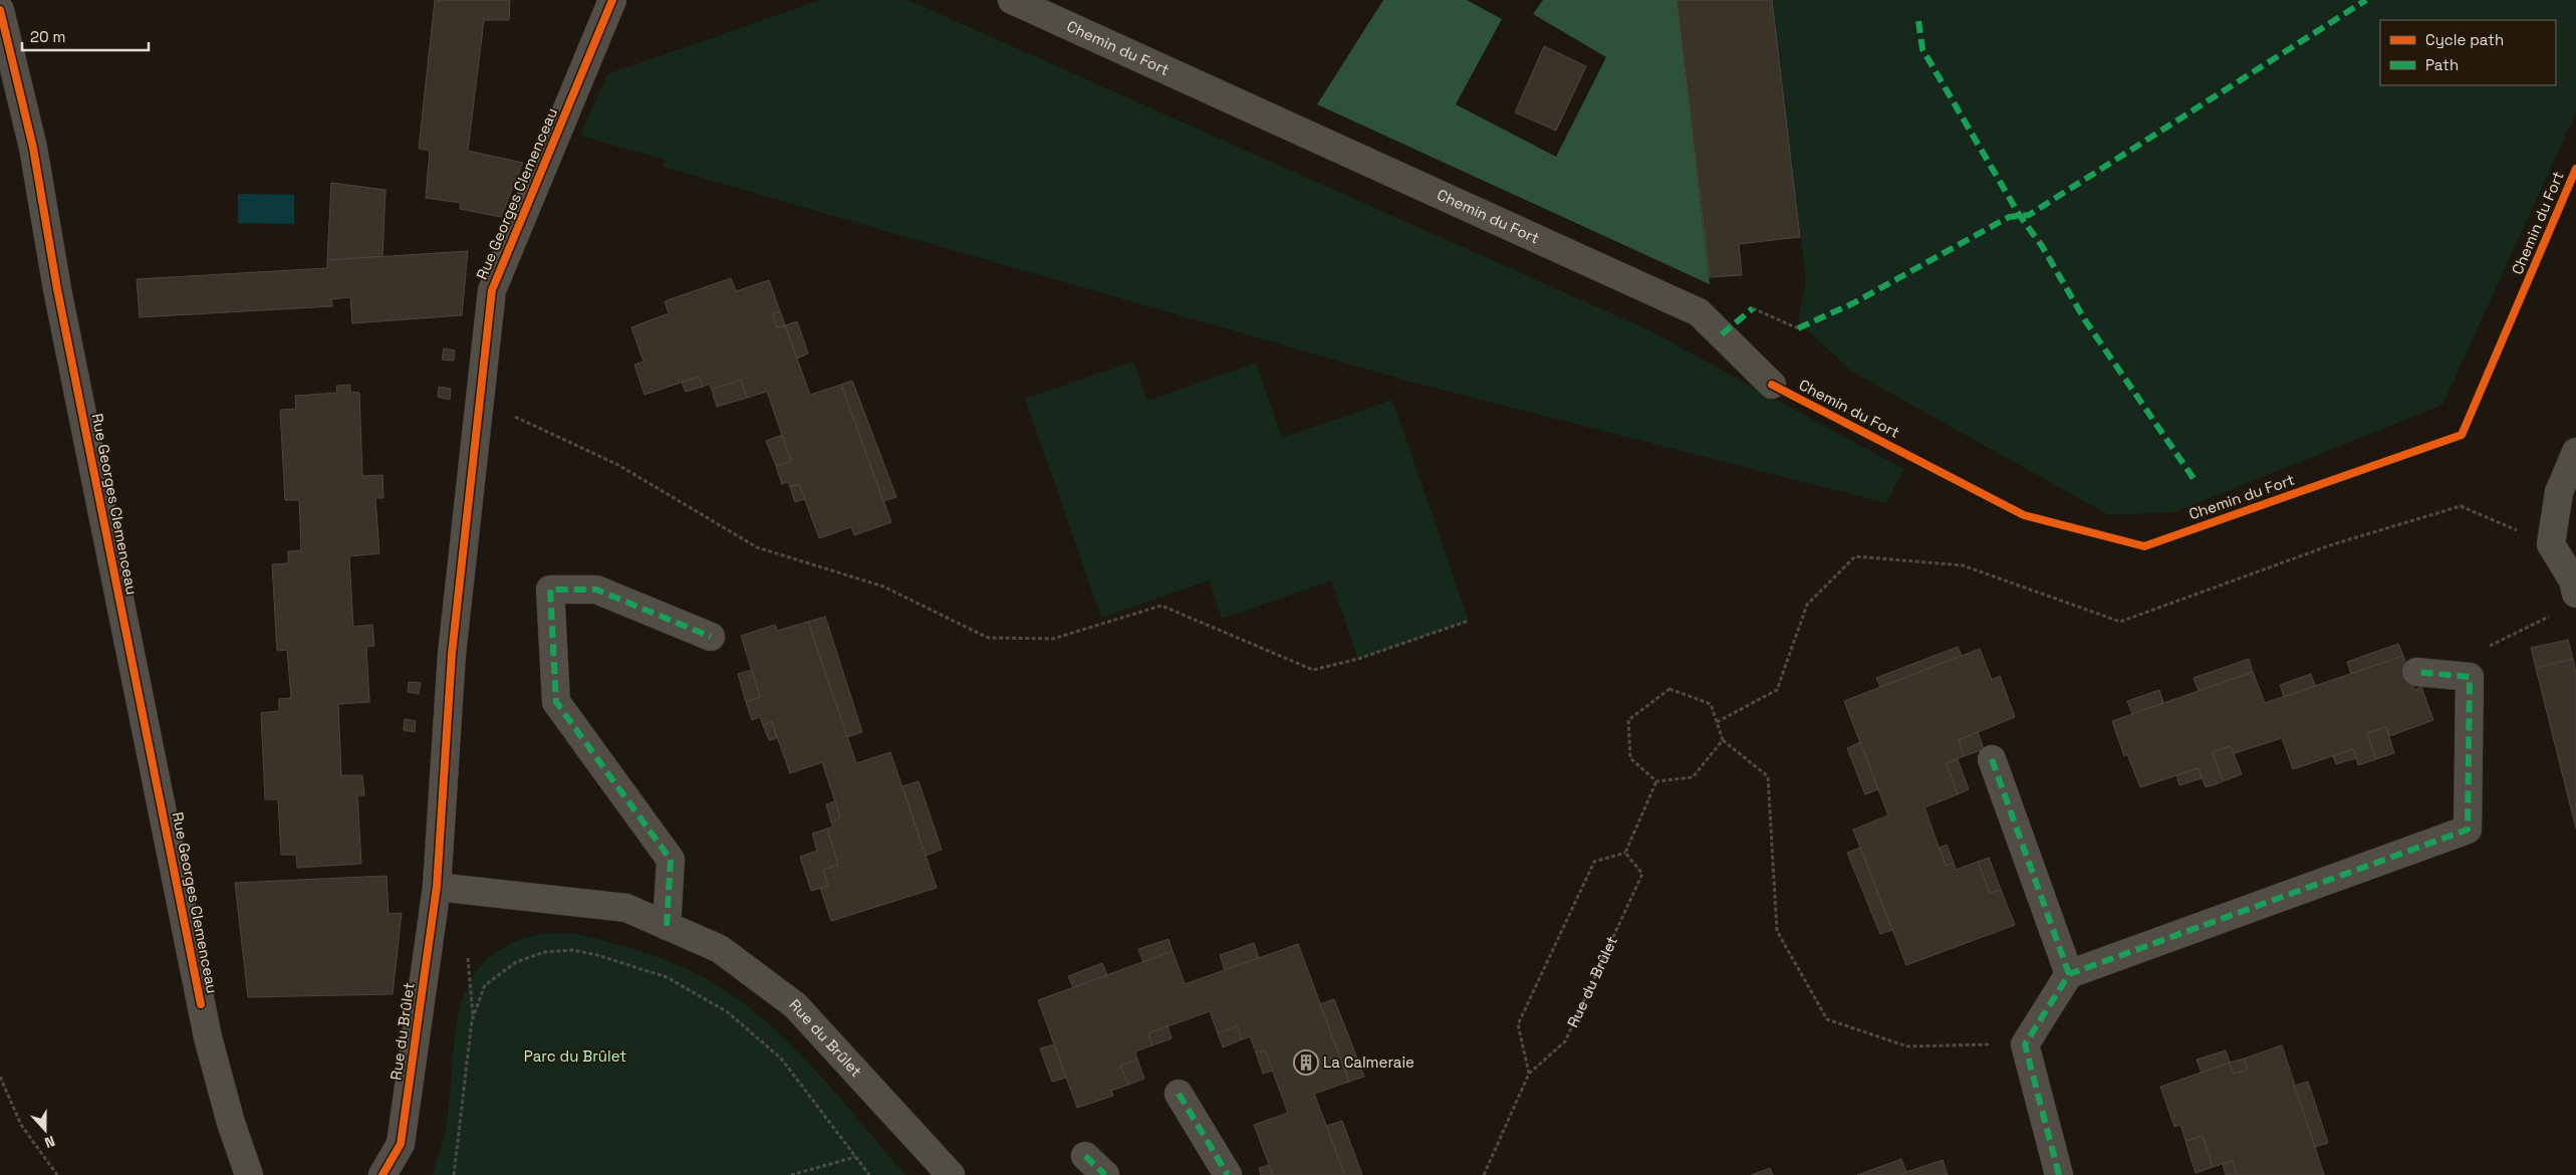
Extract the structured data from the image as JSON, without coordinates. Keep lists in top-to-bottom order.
{
  "streets": {
    "street": ["Chemin du Fort", "Rue Georges Clemenceau", "Rue du Brûlet"]
  },
  "crossings": [
    ["Rue Georges Clemenceau", "Rue du Brûlet"]
  ],
  "parks": ["Parc du Brûlet"],
  "places": {
    "building": ["La Calmeraie"]
  },
  "legend": ["Cycle path", "Path"],
  "scale_bar": "20 m",
  "north": "bottom"
}
